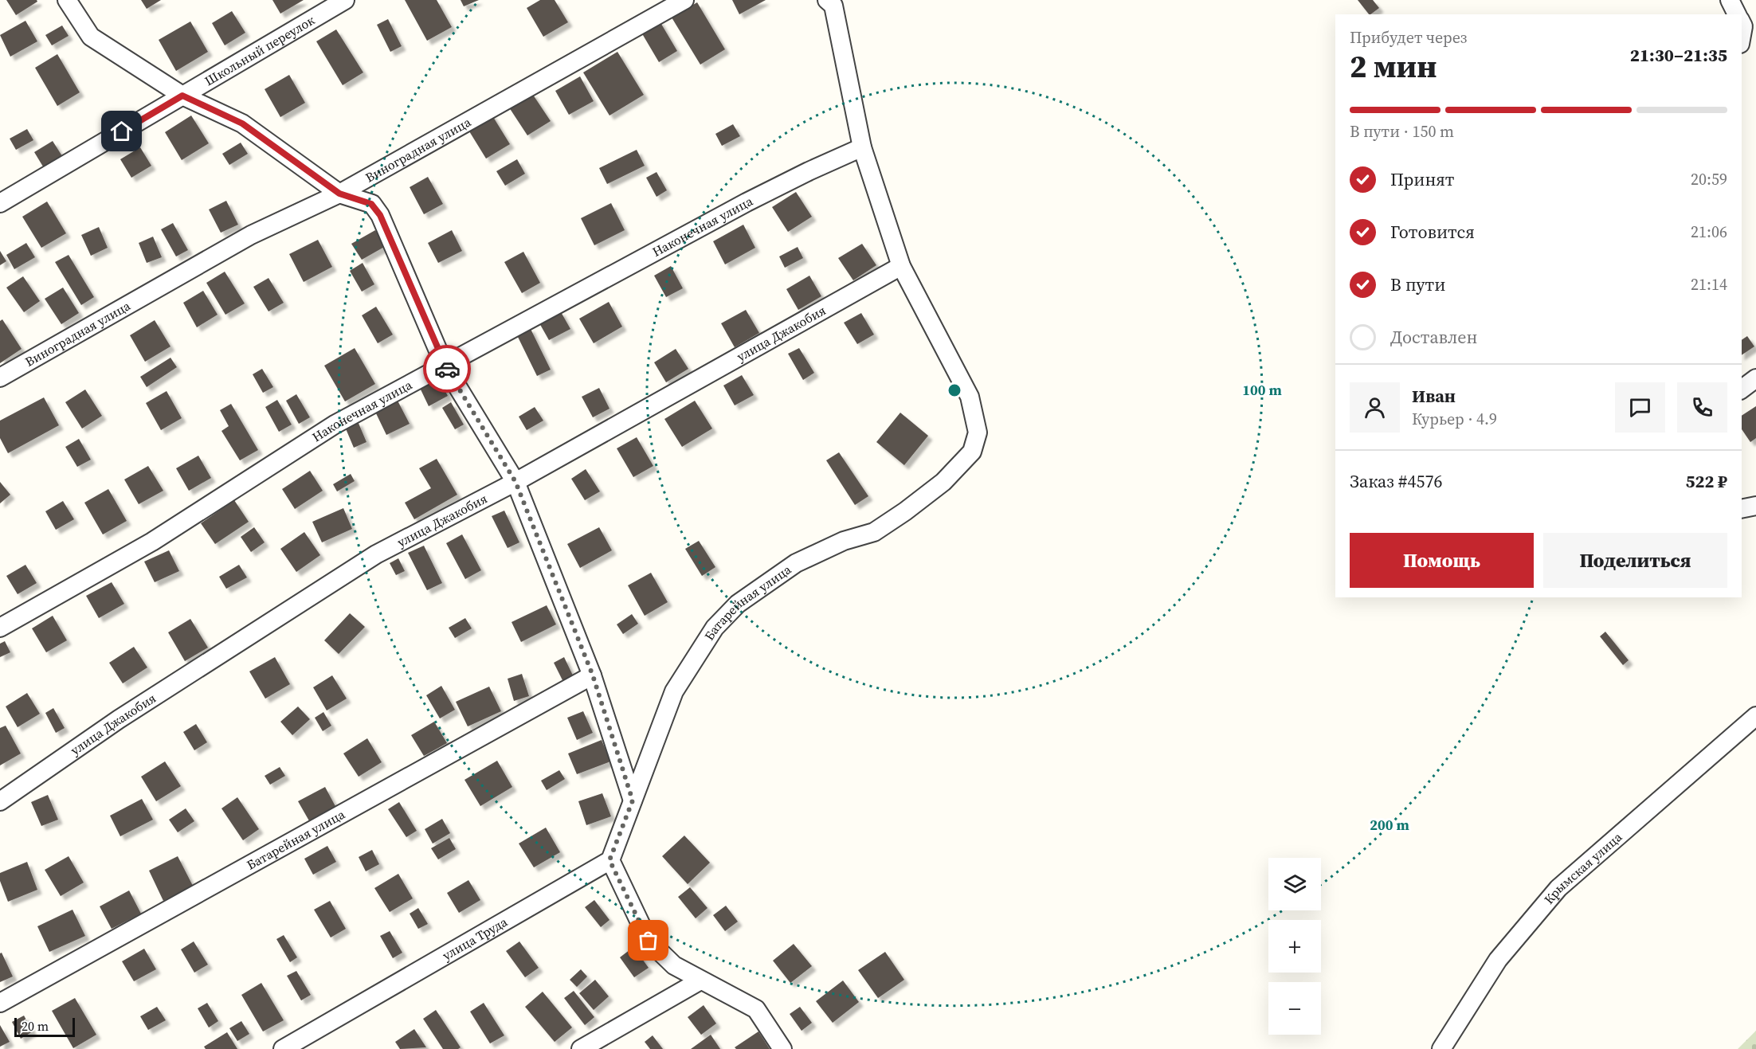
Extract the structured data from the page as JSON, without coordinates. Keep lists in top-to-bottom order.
{
  "streets": {
    "street": [
      "Школьный переулок",
      "Виноградная улица",
      "Наконечная улица",
      "улица Джакобия",
      "Батарейная улица",
      "Крымская улица",
      "улица Труда"
    ]
  },
  "crossings": [
    ["Наконечная улица", "Батарейная улица"],
    ["улица Джакобия", "Батарейная улица"]
  ],
  "scale_bar": "20 m",
  "page": {
    "heading": ["2 мин", "Прибудет через", "21:30–21:35"],
    "panel": [
      "Иван",
      "Курьер · 4.9",
      "Заказ #4576",
      "522 ₽"
    ],
    "bar": "В пути · 150 m",
    "list": [
      ["Принят", "20:59"],
      ["Готовится", "21:06"],
      ["В пути", "21:14"],
      "Доставлен"
    ],
    "buttons": ["Помощь", "Поделиться"],
    "map_buttons": ["+", "−"],
    "scale": "20 m"
  },
  "rings": ["100 m", "200 m"]
}
